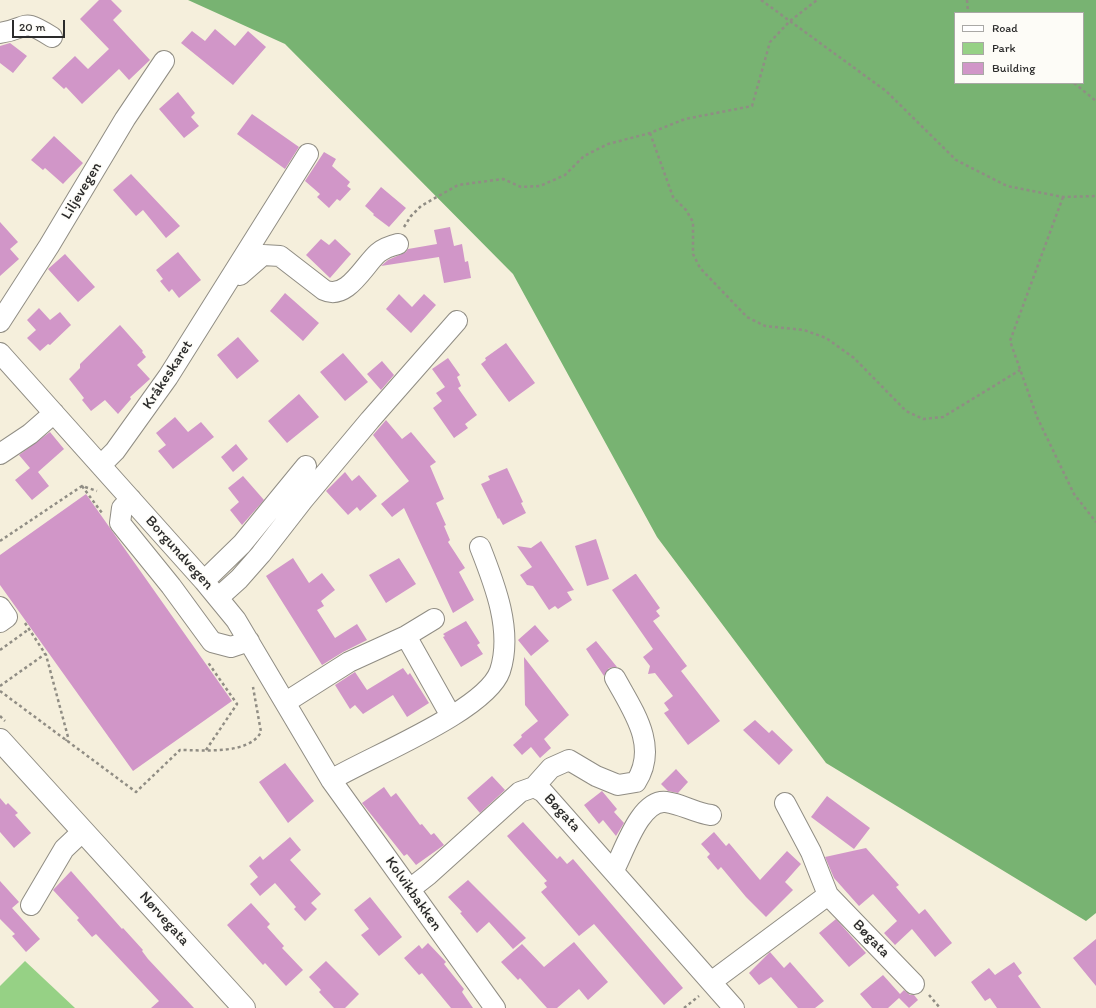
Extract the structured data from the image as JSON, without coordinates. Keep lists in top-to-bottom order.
{
  "streets": {
    "main road": ["Nørvegata"],
    "street": [
      "Liljevegen",
      "Kråkeskaret",
      "Borgundvegen",
      "Bøgata",
      "Kolvikbakken"
    ]
  },
  "crossings": [
    ["Kråkeskaret", "Borgundvegen"],
    ["Borgundvegen", "Kolvikbakken"]
  ],
  "legend": ["Road", "Park", "Building"],
  "scale_bar": "20 m"
}
